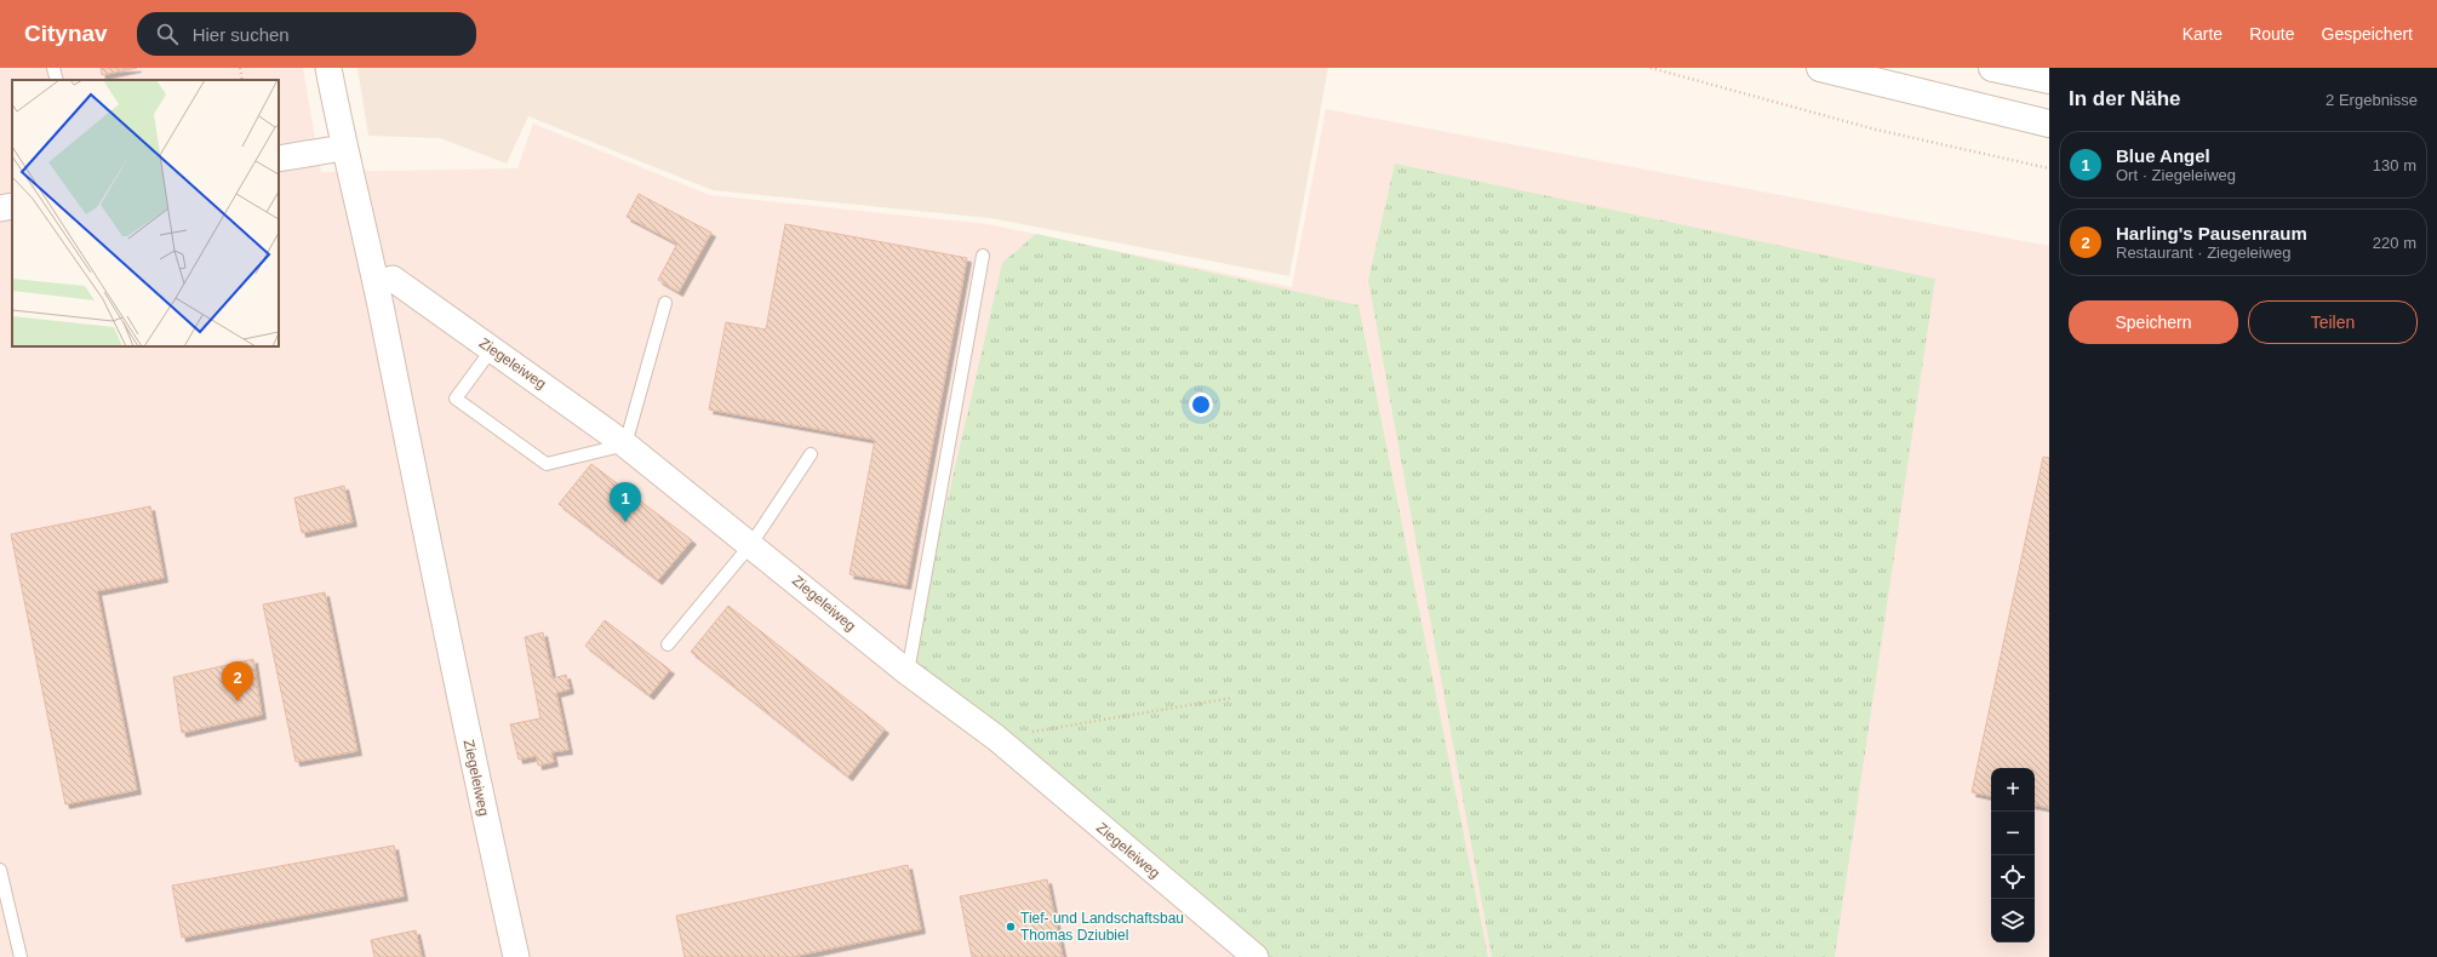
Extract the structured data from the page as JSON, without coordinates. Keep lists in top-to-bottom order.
{
  "streets": {
    "street": ["Ziegeleiweg"]
  },
  "places": ["Tief- und Landschaftsbau Thomas Dziubiel"],
  "page": {
    "header": "Citynav",
    "search": "Hier suchen",
    "nav": ["Karte", "Route", "Gespeichert"],
    "heading": ["In der Nähe", "2 Ergebnisse"],
    "list": [
      {
        "mark": "1",
        "name": "Blue Angel",
        "note": "Ort · Ziegeleiweg",
        "value": "130 m"
      },
      {
        "mark": "2",
        "name": "Harling's Pausenraum",
        "note": "Restaurant · Ziegeleiweg",
        "value": "220 m"
      }
    ],
    "buttons": ["Speichern", "Teilen"],
    "pins": ["1", "2"],
    "map_buttons": ["+", "−"]
  }
}
